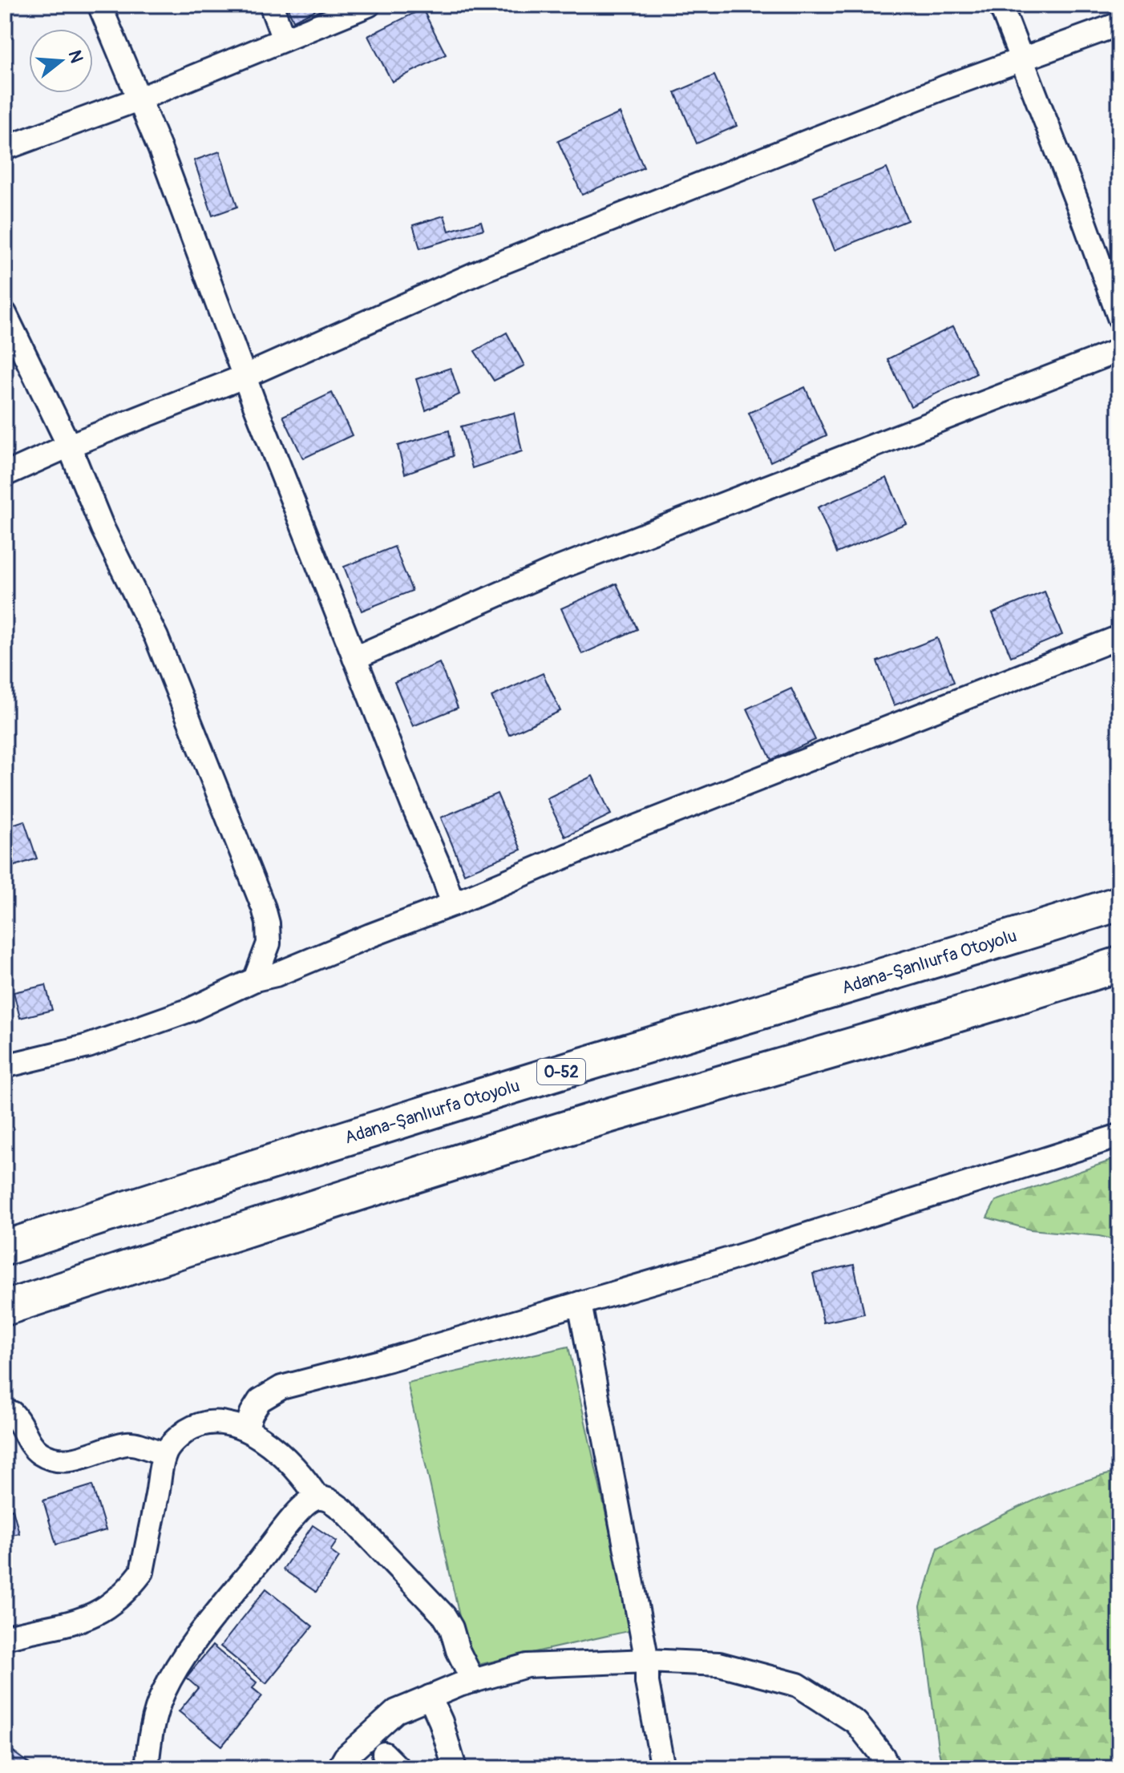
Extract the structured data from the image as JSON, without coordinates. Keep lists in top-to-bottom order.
{
  "streets": {
    "highway": ["Adana-Şanlıurfa Otoyolu", "O-52"]
  },
  "north": "right"
}
